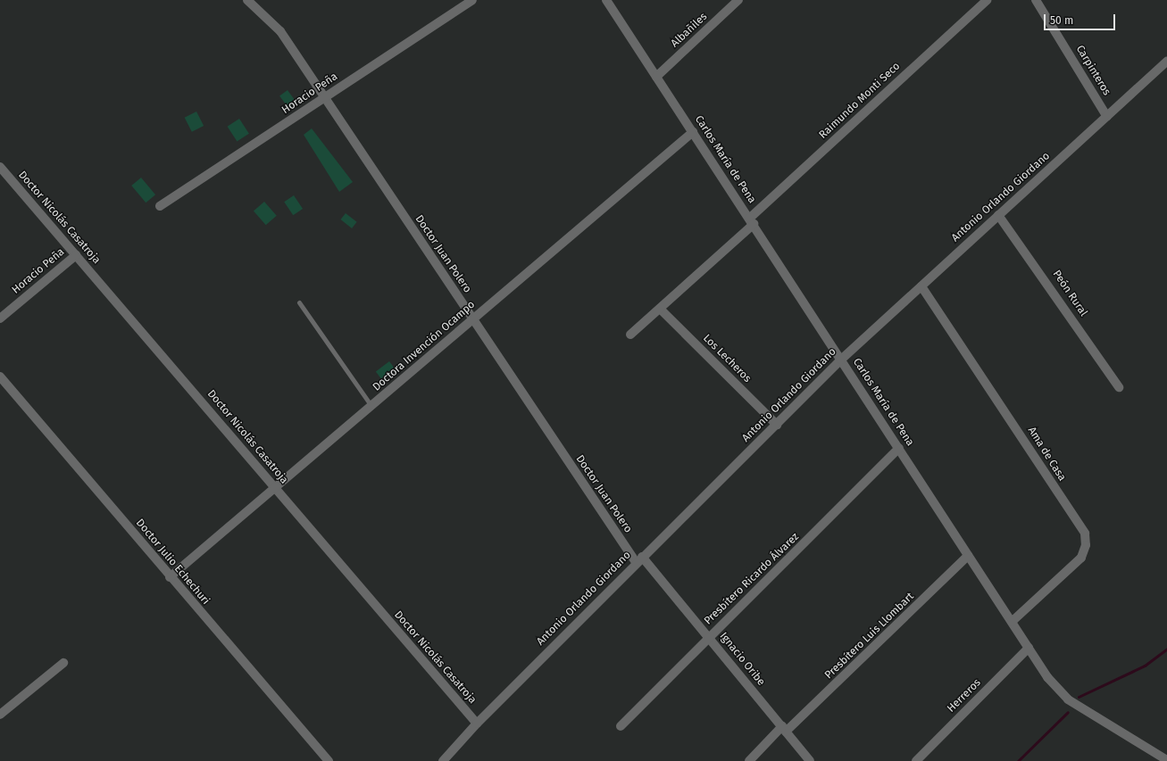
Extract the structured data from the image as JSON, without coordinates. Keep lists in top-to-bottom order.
{
  "streets": {
    "street": [
      "Albañiles",
      "Carpinteros",
      "Horacio Peña",
      "Raimundo Monti Seco",
      "Carlos María de Pena",
      "Antonio Orlando Giordano",
      "Doctor Nicolás Casatroja",
      "Doctor Juan Polero",
      "Peón Rural",
      "Doctora Invención Ocampo",
      "Los Lecheros",
      "Ama de Casa",
      "Doctor Julio Echechuri",
      "Presbítero Ricardo Álvarez",
      "Presbítero Luis Llombart",
      "Ignacio Oribe",
      "Herreros"
    ]
  },
  "crossings": [
    ["Albañiles", "Carlos María de Pena"],
    ["Carpinteros", "Antonio Orlando Giordano"],
    ["Horacio Peña", "Doctor Nicolás Casatroja"],
    ["Horacio Peña", "Doctor Juan Polero"],
    ["Raimundo Monti Seco", "Carlos María de Pena"],
    ["Raimundo Monti Seco", "Los Lecheros"],
    ["Carlos María de Pena", "Antonio Orlando Giordano"],
    ["Carlos María de Pena", "Doctora Invención Ocampo"],
    ["Carlos María de Pena", "Ama de Casa"],
    ["Carlos María de Pena", "Presbítero Ricardo Álvarez"],
    ["Carlos María de Pena", "Presbítero Luis Llombart"],
    ["Carlos María de Pena", "Herreros"],
    ["Antonio Orlando Giordano", "Doctor Nicolás Casatroja"],
    ["Antonio Orlando Giordano", "Doctor Juan Polero"],
    ["Antonio Orlando Giordano", "Peón Rural"],
    ["Antonio Orlando Giordano", "Los Lecheros"],
    ["Antonio Orlando Giordano", "Ama de Casa"],
    ["Antonio Orlando Giordano", "Ignacio Oribe"],
    ["Doctor Nicolás Casatroja", "Doctora Invención Ocampo"],
    ["Doctor Juan Polero", "Doctora Invención Ocampo"],
    ["Doctor Juan Polero", "Ignacio Oribe"],
    ["Doctora Invención Ocampo", "Doctor Julio Echechuri"],
    ["Presbítero Ricardo Álvarez", "Ignacio Oribe"],
    ["Presbítero Luis Llombart", "Ignacio Oribe"]
  ],
  "scale_bar": "50 m"
}
